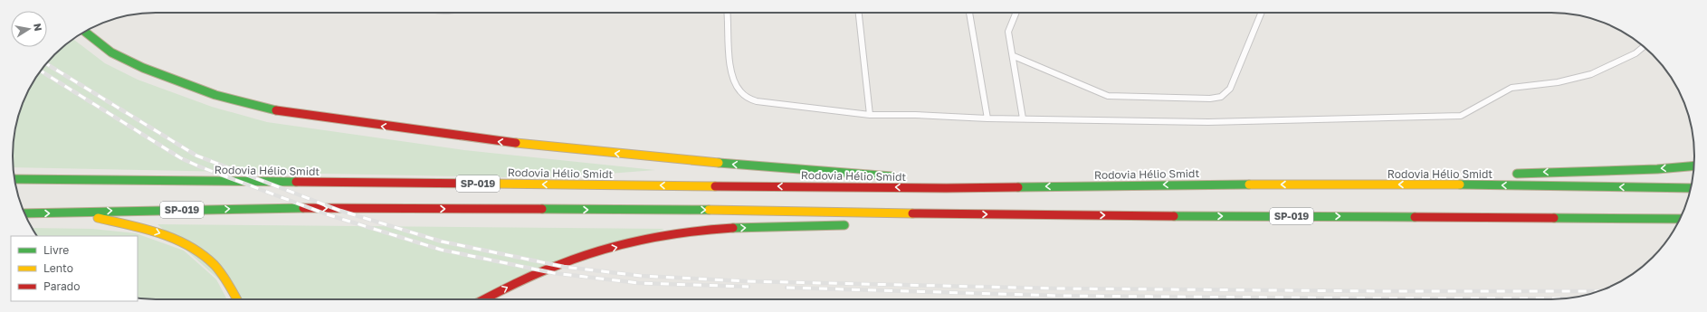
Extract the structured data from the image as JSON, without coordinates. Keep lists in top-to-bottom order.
{
  "streets": {
    "highway": ["Rodovia Hélio Smidt", "SP-019"]
  },
  "legend": ["Livre", "Lento", "Parado"],
  "north": "right"
}
